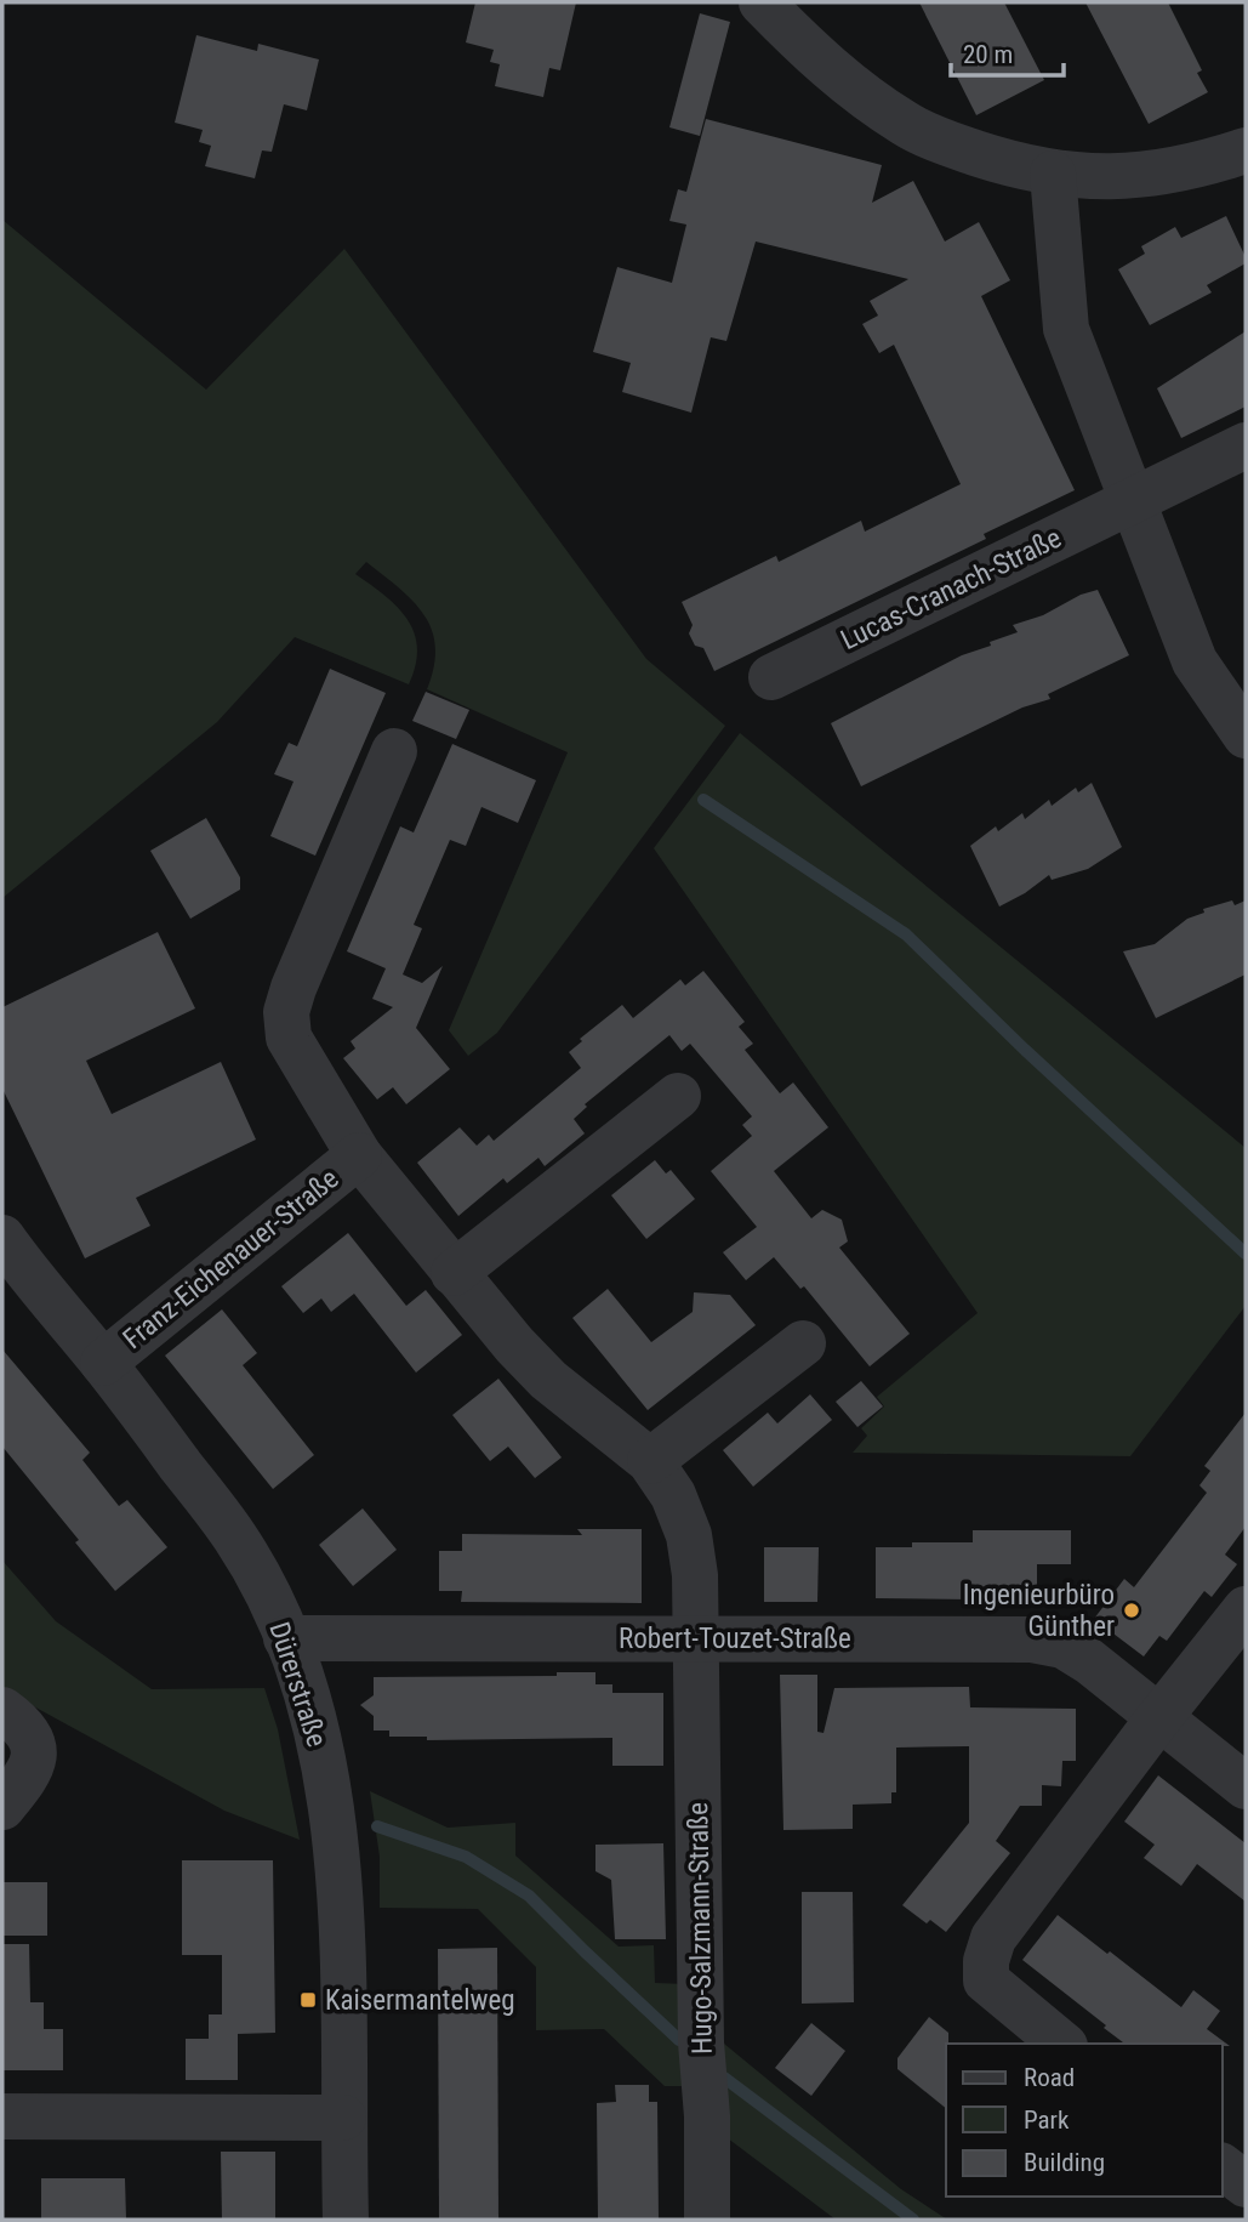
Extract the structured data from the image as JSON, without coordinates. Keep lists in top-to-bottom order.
{
  "streets": {
    "street": [
      "Lucas-Cranach-Straße",
      "Franz-Eichenauer-Straße",
      "Robert-Touzet-Straße",
      "Dürerstraße",
      "Hugo-Salzmann-Straße"
    ]
  },
  "crossings": [
    ["Franz-Eichenauer-Straße", "Robert-Touzet-Straße"],
    ["Franz-Eichenauer-Straße", "Dürerstraße"],
    ["Franz-Eichenauer-Straße", "Hugo-Salzmann-Straße"],
    ["Robert-Touzet-Straße", "Dürerstraße"],
    ["Robert-Touzet-Straße", "Hugo-Salzmann-Straße"]
  ],
  "places": {
    "other": ["Ingenieurbüro Günther"],
    "transit": ["Kaisermantelweg"]
  },
  "legend": ["Road", "Park", "Building"],
  "scale_bar": "20 m"
}
